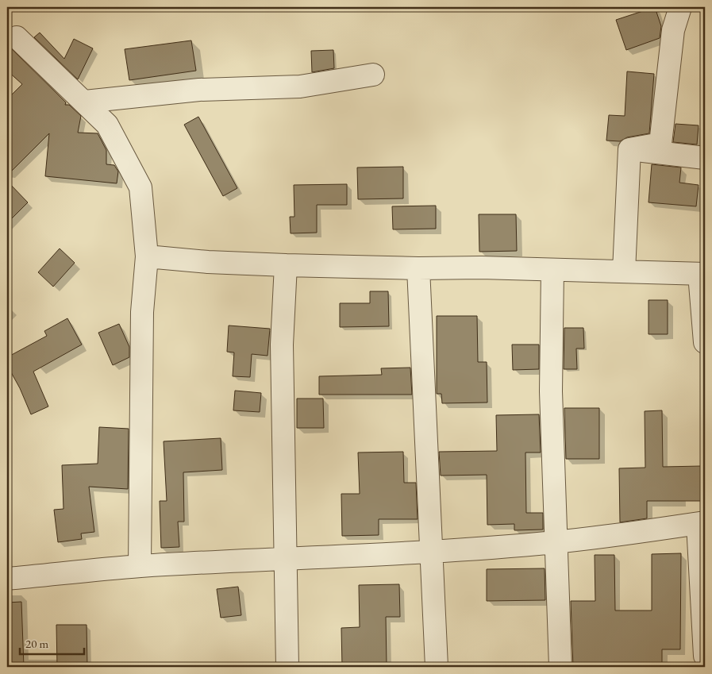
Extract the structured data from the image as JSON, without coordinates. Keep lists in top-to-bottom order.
{
  "scale_bar": "20 m"
}
